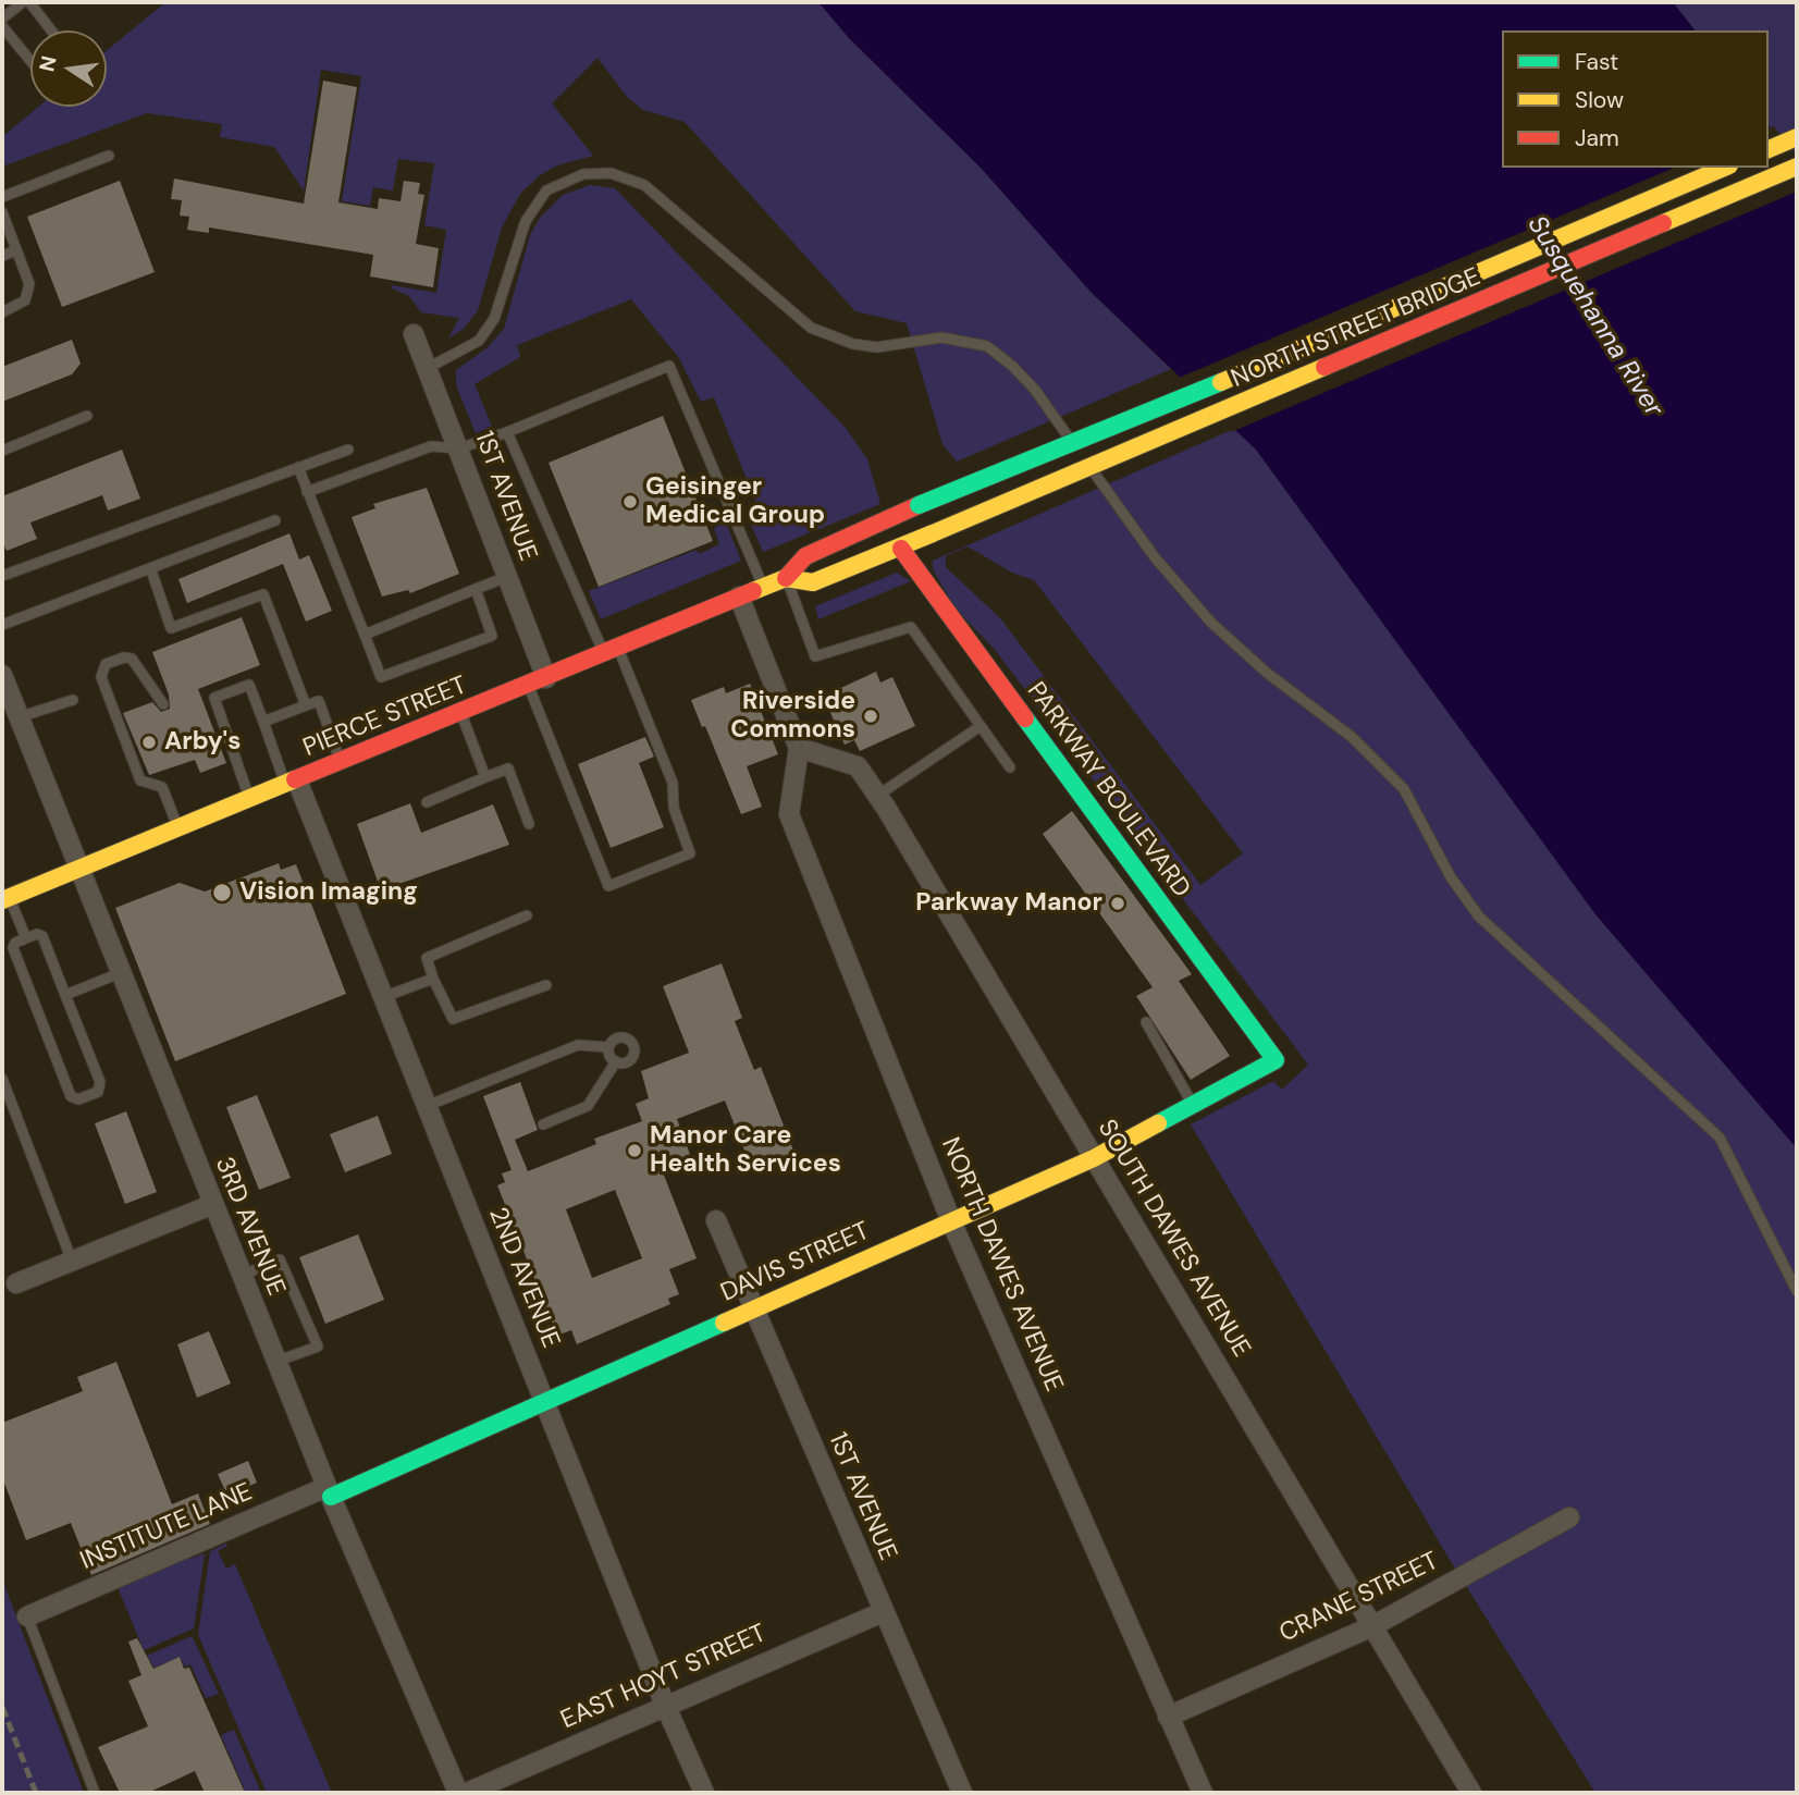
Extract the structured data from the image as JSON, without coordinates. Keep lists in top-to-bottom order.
{
  "streets": {
    "main road": [
      "NORTH STREET BRIDGE",
      "PIERCE STREET",
      "PARKWAY BOULEVARD",
      "DAVIS STREET"
    ],
    "street": [
      "1ST AVENUE",
      "3RD AVENUE",
      "SOUTH DAWES AVENUE",
      "NORTH DAWES AVENUE",
      "2ND AVENUE",
      "INSTITUTE LANE",
      "CRANE STREET",
      "EAST HOYT STREET"
    ]
  },
  "crossings": [
    ["NORTH STREET BRIDGE", "PIERCE STREET"],
    ["1ST AVENUE", "PIERCE STREET"],
    ["1ST AVENUE", "DAVIS STREET"],
    ["1ST AVENUE", "EAST HOYT STREET"],
    ["PIERCE STREET", "PARKWAY BOULEVARD"],
    ["PIERCE STREET", "3RD AVENUE"],
    ["PIERCE STREET", "2ND AVENUE"],
    ["PARKWAY BOULEVARD", "DAVIS STREET"],
    ["3RD AVENUE", "DAVIS STREET"],
    ["3RD AVENUE", "INSTITUTE LANE"],
    ["SOUTH DAWES AVENUE", "DAVIS STREET"],
    ["SOUTH DAWES AVENUE", "NORTH DAWES AVENUE"],
    ["SOUTH DAWES AVENUE", "CRANE STREET"],
    ["DAVIS STREET", "NORTH DAWES AVENUE"],
    ["DAVIS STREET", "2ND AVENUE"],
    ["DAVIS STREET", "INSTITUTE LANE"],
    ["NORTH DAWES AVENUE", "CRANE STREET"],
    ["2ND AVENUE", "EAST HOYT STREET"]
  ],
  "water": ["Susquehanna River"],
  "places": [
    "Geisinger Medical Group",
    "Riverside Commons",
    "Arby's",
    "Vision Imaging",
    "Parkway Manor",
    "Manor Care Health Services"
  ],
  "legend": ["Fast", "Slow", "Jam"],
  "north": "left"
}
